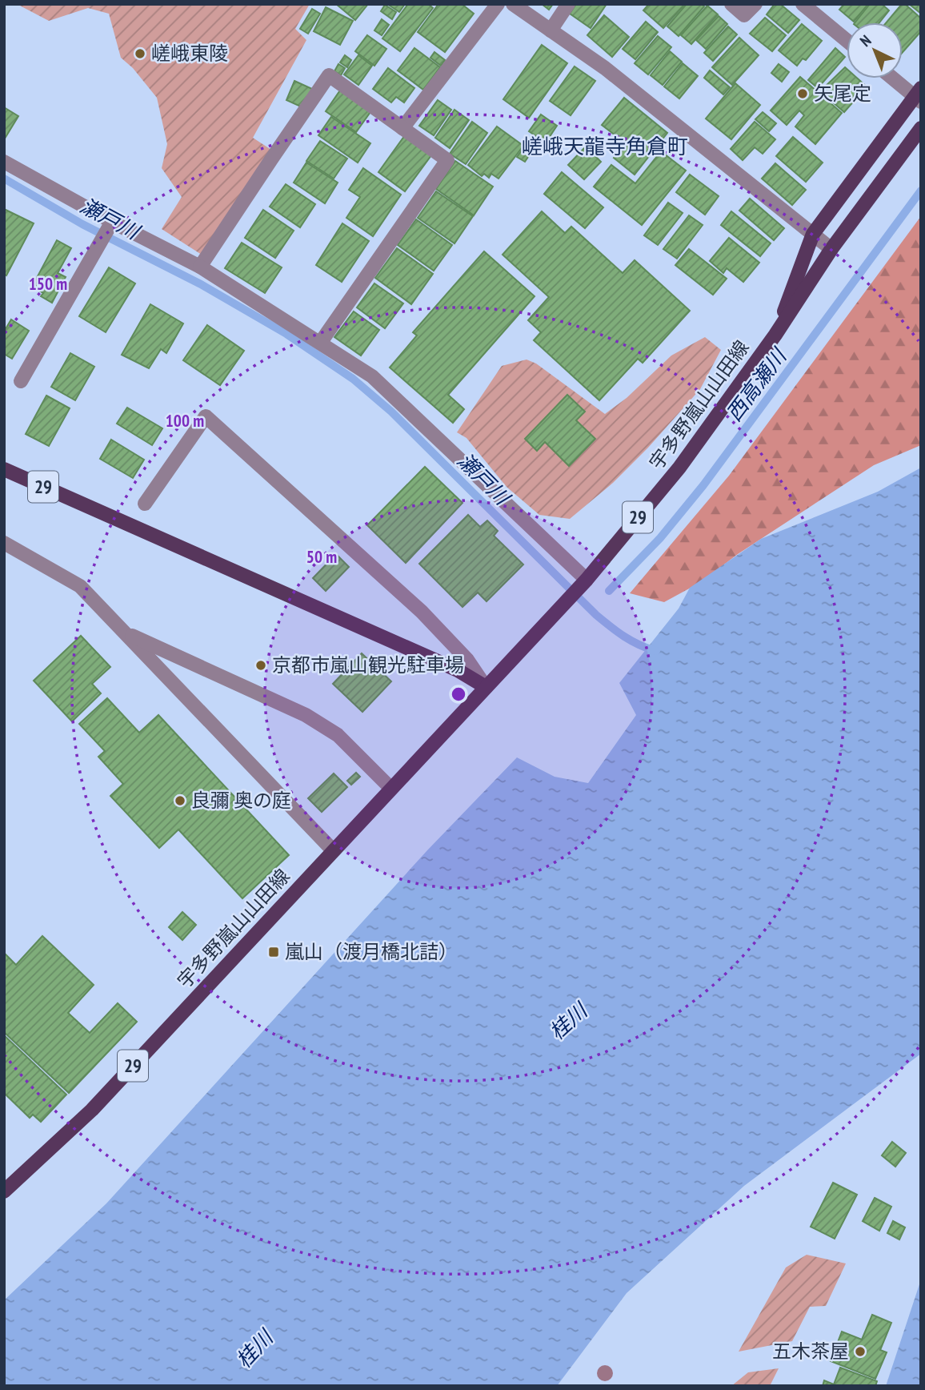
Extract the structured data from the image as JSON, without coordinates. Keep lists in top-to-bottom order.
{
  "streets": {
    "main road": ["宇多野嵐山山田線", "29"]
  },
  "crossings": [
    ["宇多野嵐山山田線", "29"]
  ],
  "districts": ["嵯峨天龍寺角倉町"],
  "water": ["瀬戸川", "西高瀬川", "桂川"],
  "places": {
    "other": [
      "嵯峨東陵",
      "矢尾定",
      "京都市嵐山観光駐車場",
      "良彌 奥の庭",
      "五木茶屋"
    ],
    "transit": ["嵐山（渡月橋北詰）"]
  },
  "north": "top left",
  "rings": ["150 m", "100 m", "50 m"]
}
